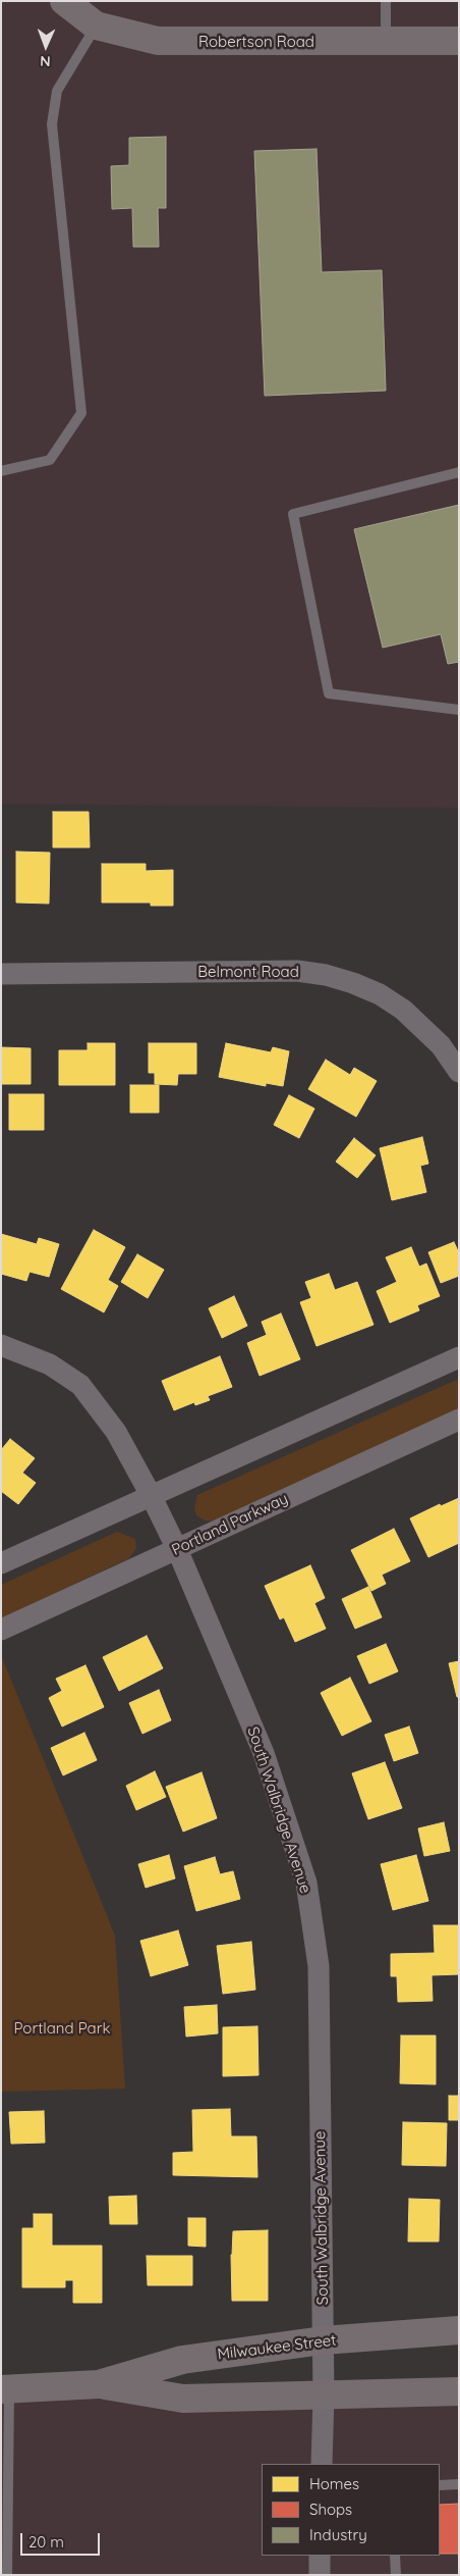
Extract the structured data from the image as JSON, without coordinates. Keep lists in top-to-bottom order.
{
  "streets": {
    "street": [
      "Robertson Road",
      "Belmont Road",
      "Portland Parkway",
      "South Walbridge Avenue",
      "Milwaukee Street"
    ]
  },
  "crossings": [
    ["Portland Parkway", "South Walbridge Avenue"],
    ["South Walbridge Avenue", "Milwaukee Street"]
  ],
  "parks": ["Portland Park"],
  "legend": ["Homes", "Shops", "Industry"],
  "scale_bar": "20 m",
  "north": "bottom"
}
